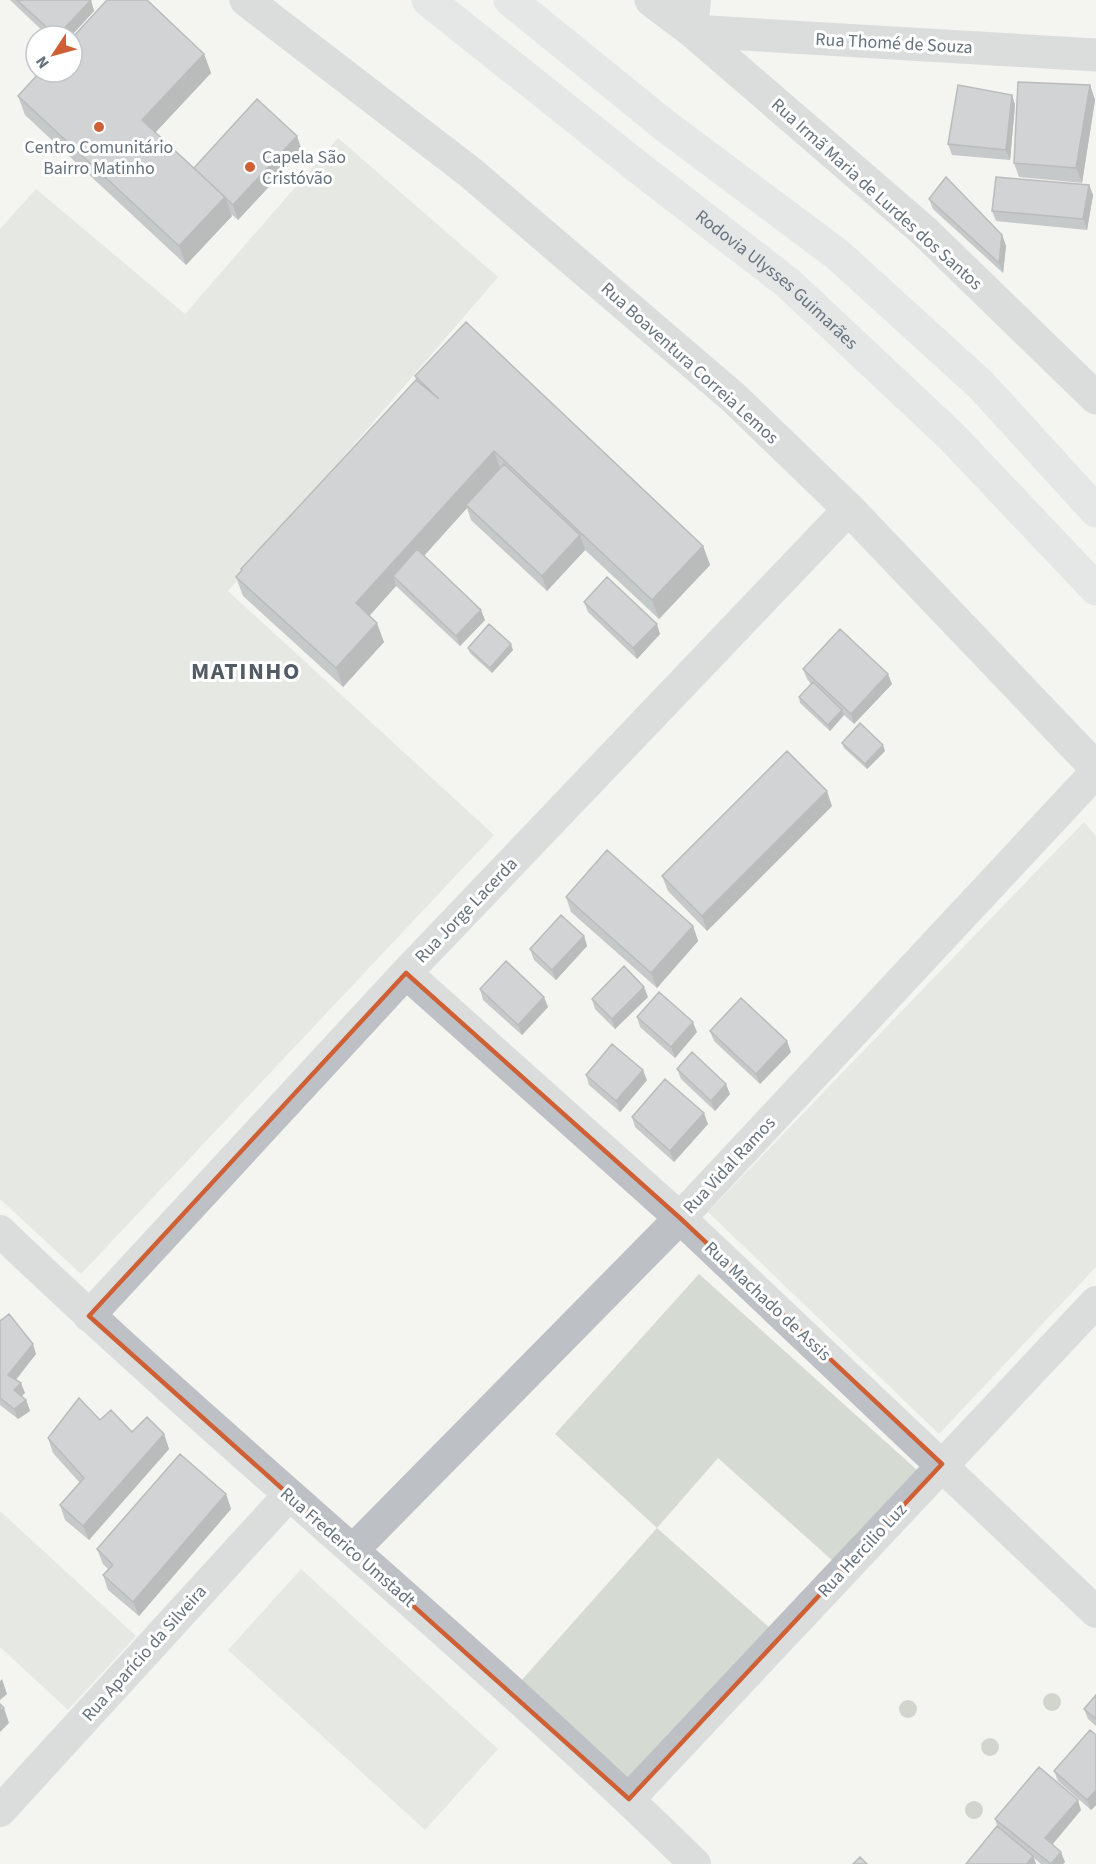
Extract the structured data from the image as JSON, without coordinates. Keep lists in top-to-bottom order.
{
  "streets": {
    "highway": ["Rodovia Ulysses Guimarães"],
    "street": [
      "Rua Thomé de Souza",
      "Rua Irmã Maria de Lurdes dos Santos",
      "Rua Boaventura Correia Lemos",
      "Rua Jorge Lacerda",
      "Rua Vidal Ramos",
      "Rua Machado de Assis",
      "Rua Frederico Umstadt",
      "Rua Hercilio Luz",
      "Rua Aparício da Silveira"
    ]
  },
  "crossings": [
    ["Rua Thomé de Souza", "Rua Irmã Maria de Lurdes dos Santos"],
    ["Rua Boaventura Correia Lemos", "Rua Jorge Lacerda"],
    ["Rua Boaventura Correia Lemos", "Rua Vidal Ramos"],
    ["Rua Jorge Lacerda", "Rua Machado de Assis"],
    ["Rua Jorge Lacerda", "Rua Frederico Umstadt"],
    ["Rua Vidal Ramos", "Rua Machado de Assis"],
    ["Rua Vidal Ramos", "Rua Frederico Umstadt"],
    ["Rua Machado de Assis", "Rua Hercilio Luz"],
    ["Rua Frederico Umstadt", "Rua Hercilio Luz"],
    ["Rua Frederico Umstadt", "Rua Aparício da Silveira"]
  ],
  "districts": ["MATINHO"],
  "places": ["Centro Comunitário Bairro Matinho", "Capela São Cristóvão"],
  "north": "bottom left"
}
